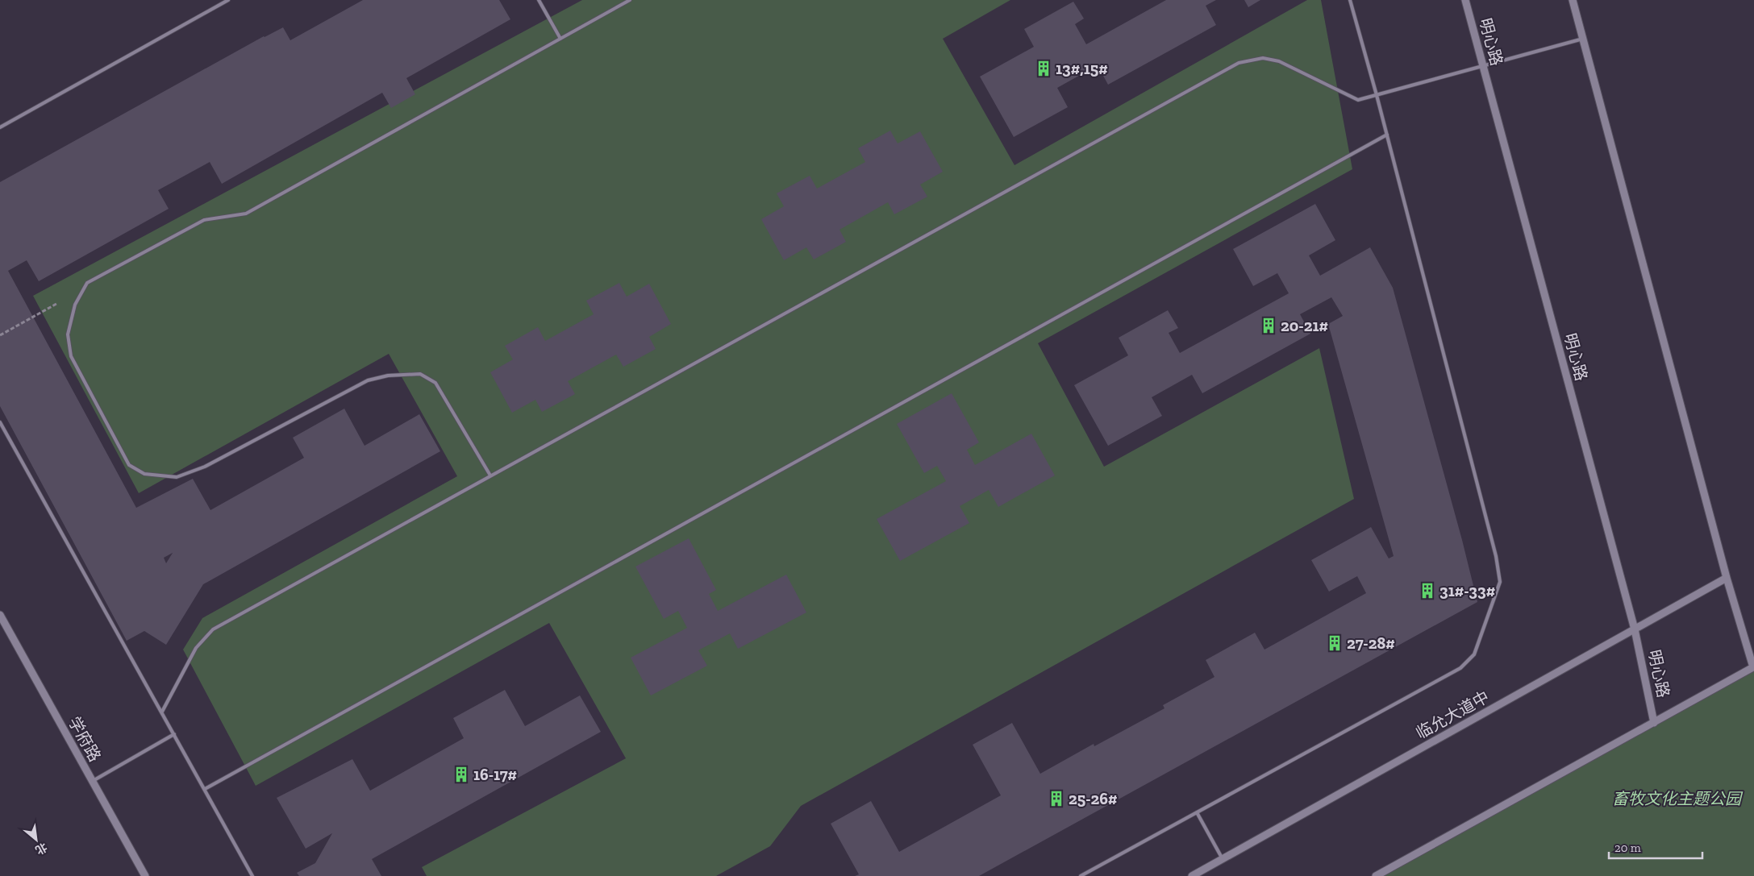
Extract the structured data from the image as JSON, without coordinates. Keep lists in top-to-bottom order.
{
  "streets": {
    "street": ["明心路", "临允大道中", "学府路"]
  },
  "crossings": [
    ["明心路", "临允大道中"]
  ],
  "parks": ["畜牧文化主题公园"],
  "places": {
    "building": [
      "13#,15#",
      "20-21#",
      "31#-33#",
      "27-28#",
      "16-17#",
      "25-26#"
    ]
  },
  "scale_bar": "20 m",
  "north": "bottom right"
}
